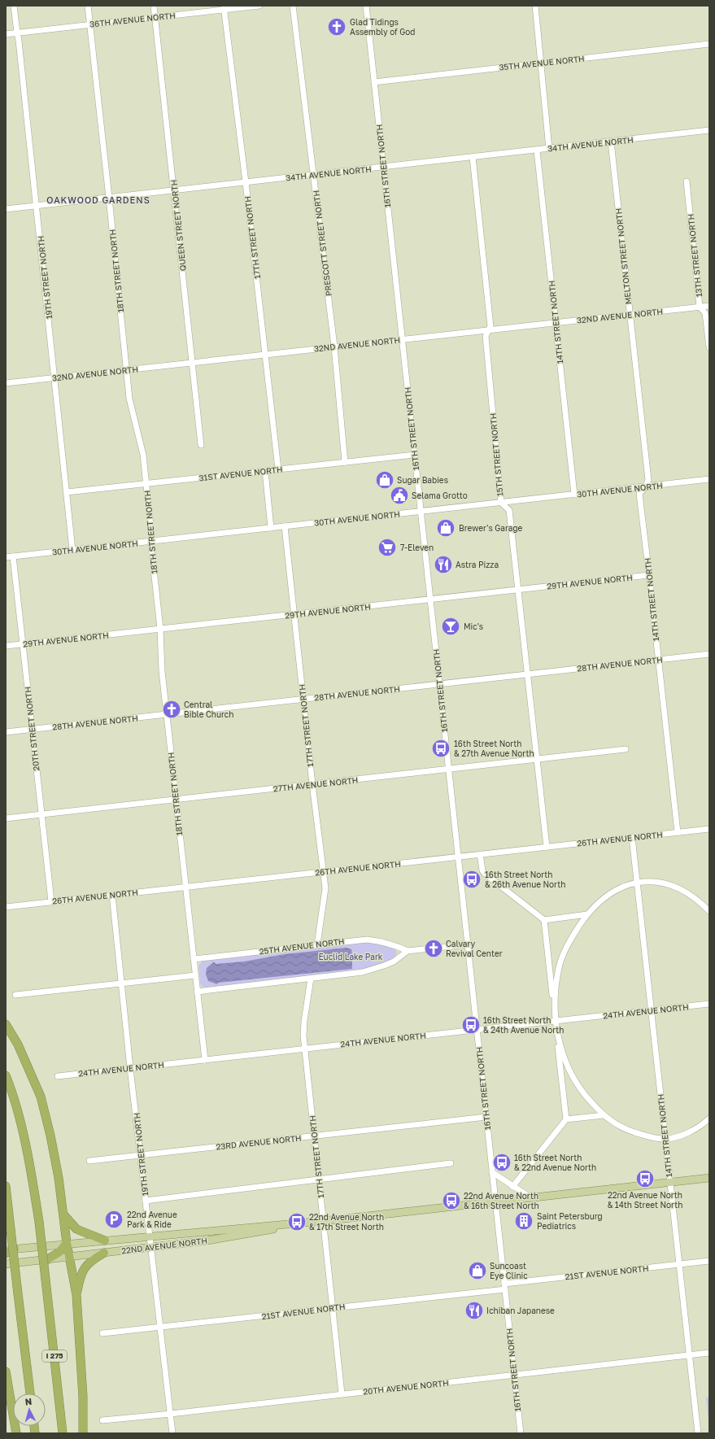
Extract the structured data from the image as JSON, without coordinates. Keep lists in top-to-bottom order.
{
  "streets": {
    "highway": ["I 275"],
    "main road": ["22ND AVENUE NORTH"],
    "street": [
      "36TH AVENUE NORTH",
      "35TH AVENUE NORTH",
      "34TH AVENUE NORTH",
      "16TH STREET NORTH",
      "QUEEN STREET NORTH",
      "17TH STREET NORTH",
      "PRESCOTT STREET NORTH",
      "13TH STREET NORTH",
      "MELTON STREET NORTH",
      "18TH STREET NORTH",
      "19TH STREET NORTH",
      "32ND AVENUE NORTH",
      "14TH STREET NORTH",
      "15TH STREET NORTH",
      "31ST AVENUE NORTH",
      "30TH AVENUE NORTH",
      "29TH AVENUE NORTH",
      "28TH AVENUE NORTH",
      "20TH STREET NORTH",
      "27TH AVENUE NORTH",
      "26TH AVENUE NORTH",
      "25TH AVENUE NORTH",
      "24TH AVENUE NORTH",
      "23RD AVENUE NORTH",
      "21ST AVENUE NORTH",
      "20TH AVENUE NORTH"
    ]
  },
  "crossings": [
    ["36TH AVENUE NORTH", "QUEEN STREET NORTH"],
    ["36TH AVENUE NORTH", "17TH STREET NORTH"],
    ["36TH AVENUE NORTH", "18TH STREET NORTH"],
    ["36TH AVENUE NORTH", "19TH STREET NORTH"],
    ["35TH AVENUE NORTH", "16TH STREET NORTH"],
    ["34TH AVENUE NORTH", "16TH STREET NORTH"],
    ["34TH AVENUE NORTH", "QUEEN STREET NORTH"],
    ["34TH AVENUE NORTH", "17TH STREET NORTH"],
    ["34TH AVENUE NORTH", "PRESCOTT STREET NORTH"],
    ["34TH AVENUE NORTH", "MELTON STREET NORTH"],
    ["34TH AVENUE NORTH", "18TH STREET NORTH"],
    ["34TH AVENUE NORTH", "19TH STREET NORTH"],
    ["34TH AVENUE NORTH", "14TH STREET NORTH"],
    ["34TH AVENUE NORTH", "15TH STREET NORTH"],
    ["16TH STREET NORTH", "32ND AVENUE NORTH"],
    ["16TH STREET NORTH", "31ST AVENUE NORTH"],
    ["16TH STREET NORTH", "30TH AVENUE NORTH"],
    ["16TH STREET NORTH", "29TH AVENUE NORTH"],
    ["16TH STREET NORTH", "28TH AVENUE NORTH"],
    ["16TH STREET NORTH", "27TH AVENUE NORTH"],
    ["16TH STREET NORTH", "26TH AVENUE NORTH"],
    ["16TH STREET NORTH", "24TH AVENUE NORTH"],
    ["16TH STREET NORTH", "23RD AVENUE NORTH"],
    ["16TH STREET NORTH", "22ND AVENUE NORTH"],
    ["16TH STREET NORTH", "21ST AVENUE NORTH"],
    ["16TH STREET NORTH", "20TH AVENUE NORTH"],
    ["QUEEN STREET NORTH", "32ND AVENUE NORTH"],
    ["17TH STREET NORTH", "32ND AVENUE NORTH"],
    ["17TH STREET NORTH", "31ST AVENUE NORTH"],
    ["17TH STREET NORTH", "30TH AVENUE NORTH"],
    ["17TH STREET NORTH", "29TH AVENUE NORTH"],
    ["17TH STREET NORTH", "28TH AVENUE NORTH"],
    ["17TH STREET NORTH", "27TH AVENUE NORTH"],
    ["17TH STREET NORTH", "26TH AVENUE NORTH"],
    ["17TH STREET NORTH", "25TH AVENUE NORTH"],
    ["17TH STREET NORTH", "24TH AVENUE NORTH"],
    ["17TH STREET NORTH", "23RD AVENUE NORTH"],
    ["17TH STREET NORTH", "22ND AVENUE NORTH"],
    ["17TH STREET NORTH", "21ST AVENUE NORTH"],
    ["17TH STREET NORTH", "20TH AVENUE NORTH"],
    ["PRESCOTT STREET NORTH", "32ND AVENUE NORTH"],
    ["PRESCOTT STREET NORTH", "31ST AVENUE NORTH"],
    ["13TH STREET NORTH", "32ND AVENUE NORTH"],
    ["MELTON STREET NORTH", "32ND AVENUE NORTH"],
    ["MELTON STREET NORTH", "14TH STREET NORTH"],
    ["MELTON STREET NORTH", "30TH AVENUE NORTH"],
    ["18TH STREET NORTH", "32ND AVENUE NORTH"],
    ["18TH STREET NORTH", "31ST AVENUE NORTH"],
    ["18TH STREET NORTH", "30TH AVENUE NORTH"],
    ["18TH STREET NORTH", "29TH AVENUE NORTH"],
    ["18TH STREET NORTH", "28TH AVENUE NORTH"],
    ["18TH STREET NORTH", "27TH AVENUE NORTH"],
    ["18TH STREET NORTH", "26TH AVENUE NORTH"],
    ["18TH STREET NORTH", "25TH AVENUE NORTH"],
    ["18TH STREET NORTH", "24TH AVENUE NORTH"],
    ["19TH STREET NORTH", "32ND AVENUE NORTH"],
    ["19TH STREET NORTH", "31ST AVENUE NORTH"],
    ["19TH STREET NORTH", "30TH AVENUE NORTH"],
    ["19TH STREET NORTH", "26TH AVENUE NORTH"],
    ["19TH STREET NORTH", "24TH AVENUE NORTH"],
    ["19TH STREET NORTH", "23RD AVENUE NORTH"],
    ["19TH STREET NORTH", "22ND AVENUE NORTH"],
    ["19TH STREET NORTH", "21ST AVENUE NORTH"],
    ["19TH STREET NORTH", "20TH AVENUE NORTH"],
    ["32ND AVENUE NORTH", "14TH STREET NORTH"],
    ["32ND AVENUE NORTH", "15TH STREET NORTH"],
    ["14TH STREET NORTH", "30TH AVENUE NORTH"],
    ["14TH STREET NORTH", "29TH AVENUE NORTH"],
    ["14TH STREET NORTH", "28TH AVENUE NORTH"],
    ["14TH STREET NORTH", "26TH AVENUE NORTH"],
    ["14TH STREET NORTH", "24TH AVENUE NORTH"],
    ["14TH STREET NORTH", "22ND AVENUE NORTH"],
    ["14TH STREET NORTH", "21ST AVENUE NORTH"],
    ["14TH STREET NORTH", "20TH AVENUE NORTH"],
    ["15TH STREET NORTH", "30TH AVENUE NORTH"],
    ["15TH STREET NORTH", "29TH AVENUE NORTH"],
    ["15TH STREET NORTH", "28TH AVENUE NORTH"],
    ["15TH STREET NORTH", "27TH AVENUE NORTH"],
    ["15TH STREET NORTH", "26TH AVENUE NORTH"],
    ["30TH AVENUE NORTH", "20TH STREET NORTH"],
    ["29TH AVENUE NORTH", "20TH STREET NORTH"],
    ["28TH AVENUE NORTH", "20TH STREET NORTH"],
    ["20TH STREET NORTH", "27TH AVENUE NORTH"],
    ["20TH STREET NORTH", "26TH AVENUE NORTH"]
  ],
  "districts": ["OAKWOOD GARDENS"],
  "parks": ["Euclid Lake Park"],
  "places": {
    "church": ["Glad Tidings Assembly of God", "Central Bible Church", "Calvary Revival Center"],
    "shop": ["Sugar Babies", "Brewer's Garage", "Suncoast Eye Clinic"],
    "public building": ["Selama Grotto"],
    "supermarket": ["7-Eleven"],
    "restaurant": ["Astra Pizza", "Ichiban Japanese"],
    "bar": ["Mic's"],
    "bus stop": [
      "16th Street North & 27th Avenue North",
      "16th Street North & 26th Avenue North",
      "16th Street North & 24th Avenue North",
      "16th Street North & 22nd Avenue North",
      "22nd Avenue North & 14th Street North",
      "22nd Avenue North & 16th Street North",
      "22nd Avenue North & 17th Street North"
    ],
    "parking": ["22nd Avenue Park & Ride"],
    "building": ["Saint Petersburg Pediatrics"]
  },
  "north": "top"
}
